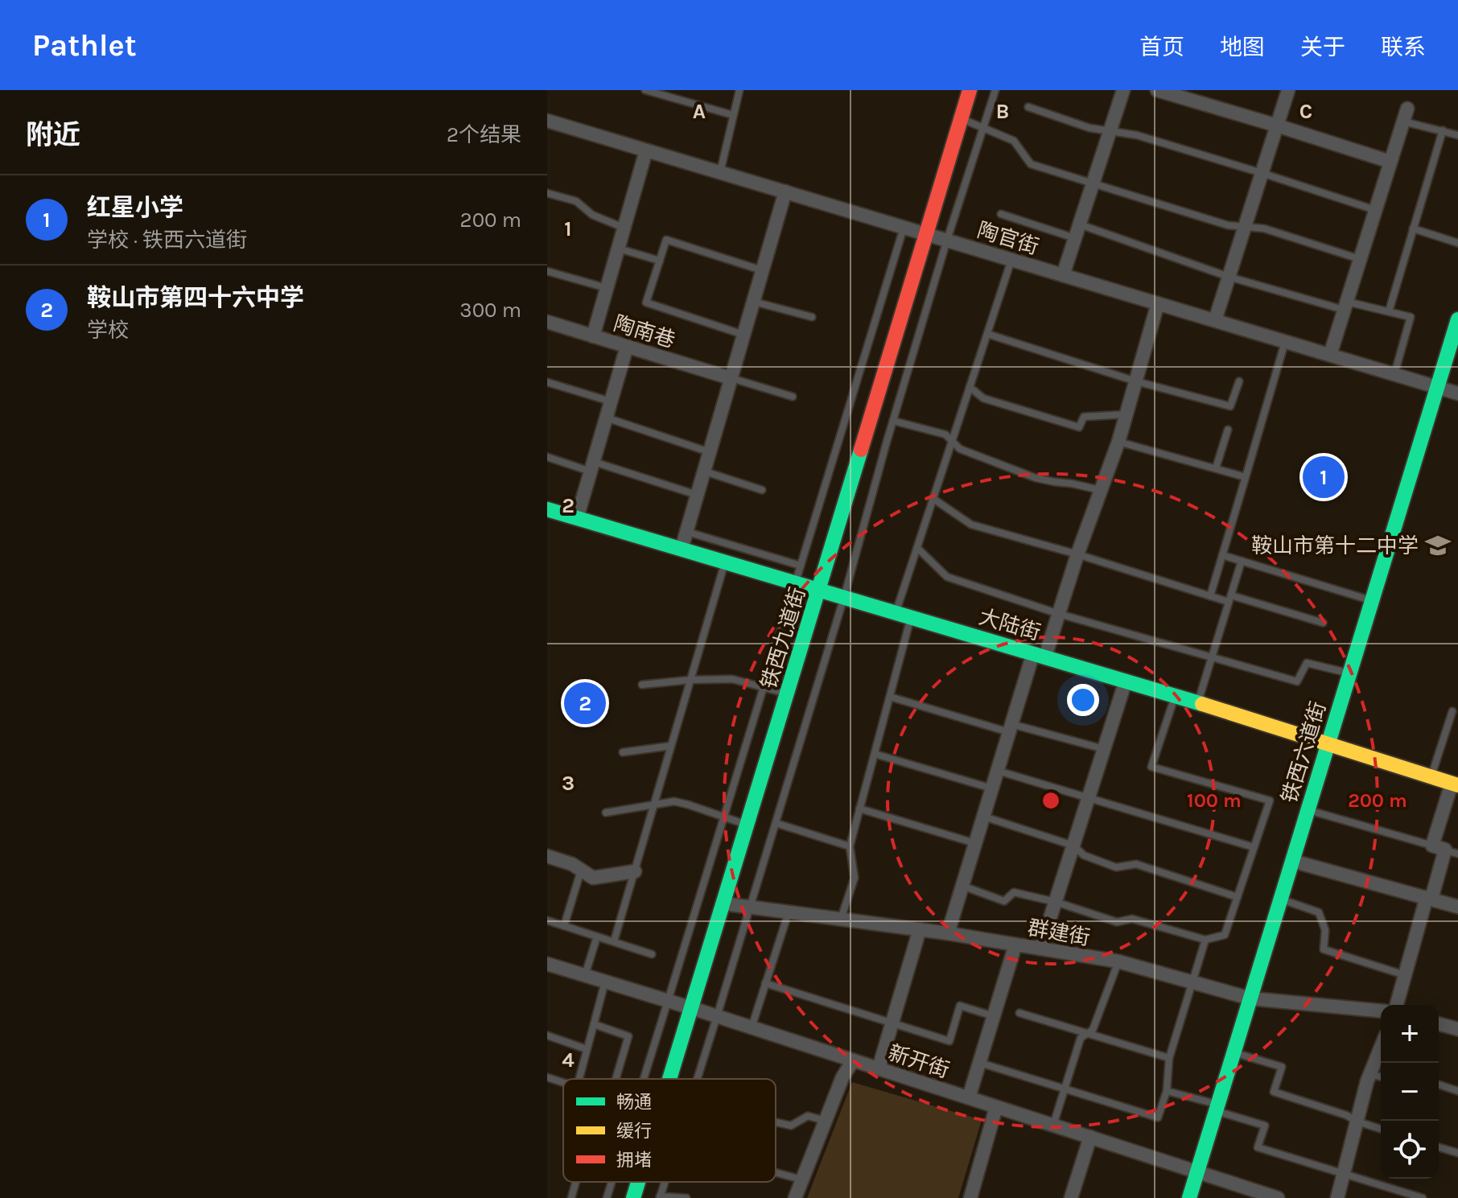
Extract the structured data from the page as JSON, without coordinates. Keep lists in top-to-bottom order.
{
  "streets": {
    "main road": ["大陆街", "铁西九道街", "铁西六道街"],
    "street": [
      "陶官街",
      "陶南巷",
      "群建街",
      "新开街"
    ]
  },
  "crossings": [
    ["陶官街", "铁西九道街"],
    ["陶官街", "铁西六道街"],
    ["大陆街", "铁西九道街"],
    ["大陆街", "铁西六道街"],
    ["铁西九道街", "群建街"],
    ["铁西九道街", "新开街"],
    ["铁西六道街", "群建街"],
    ["铁西六道街", "新开街"]
  ],
  "places": {
    "school or university": ["鞍山市第十二中学"]
  },
  "legend": ["畅通", "缓行", "拥堵"],
  "page": {
    "header": "Pathlet",
    "nav": [
      "首页",
      "地图",
      "关于",
      "联系"
    ],
    "heading": ["附近", "2个结果"],
    "list": [
      {
        "mark": "1",
        "name": "红星小学",
        "note": "学校 · 铁西六道街",
        "value": "200 m"
      },
      {
        "mark": "2",
        "name": "鞍山市第四十六中学",
        "note": "学校",
        "value": "300 m"
      }
    ],
    "pins": ["1", "2"],
    "map_buttons": ["+", "−"]
  },
  "grid": {
    "columns": ["A", "B", "C"],
    "rows": [
      "1",
      "2",
      "3",
      "4"
    ]
  },
  "rings": ["100 m", "200 m"]
}
